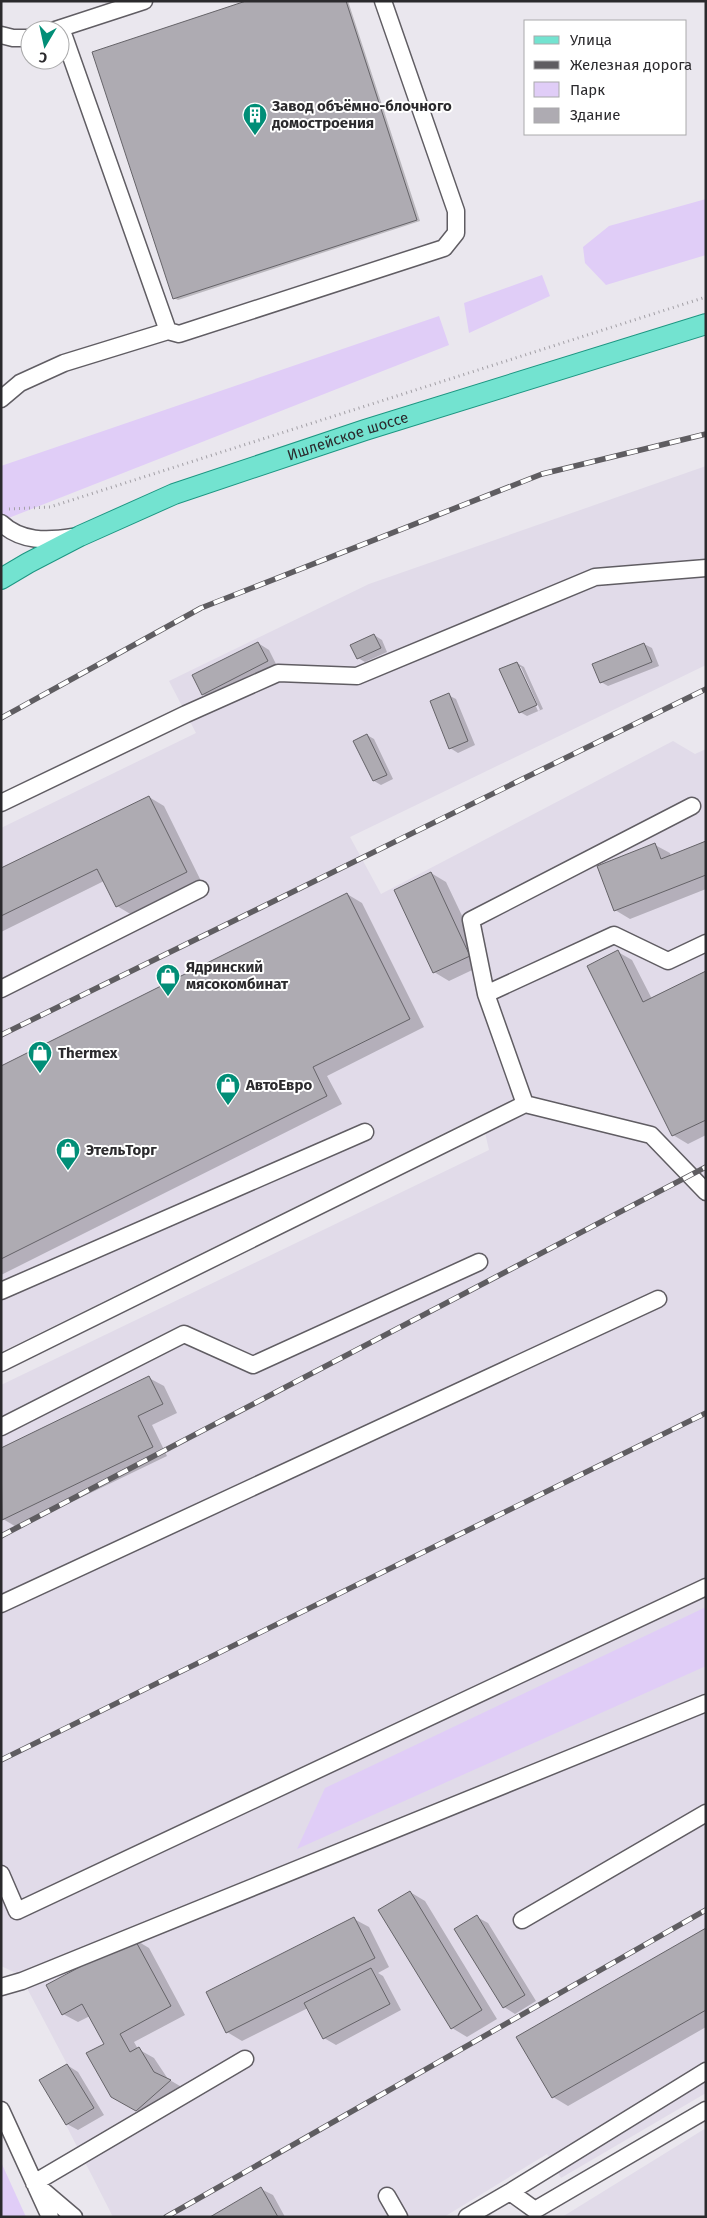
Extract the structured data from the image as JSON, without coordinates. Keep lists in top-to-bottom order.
{
  "streets": {
    "main road": ["Ишлейское шоссе"]
  },
  "places": {
    "building": ["Завод объёмно-блочного домостроения"],
    "shop": [
      "Ядринский мясокомбинат",
      "Thermex",
      "АвтоЕвро",
      "ЭтельТорг"
    ]
  },
  "legend": [
    "Улица",
    "Железная дорога",
    "Парк",
    "Здание"
  ],
  "north": "bottom"
}
